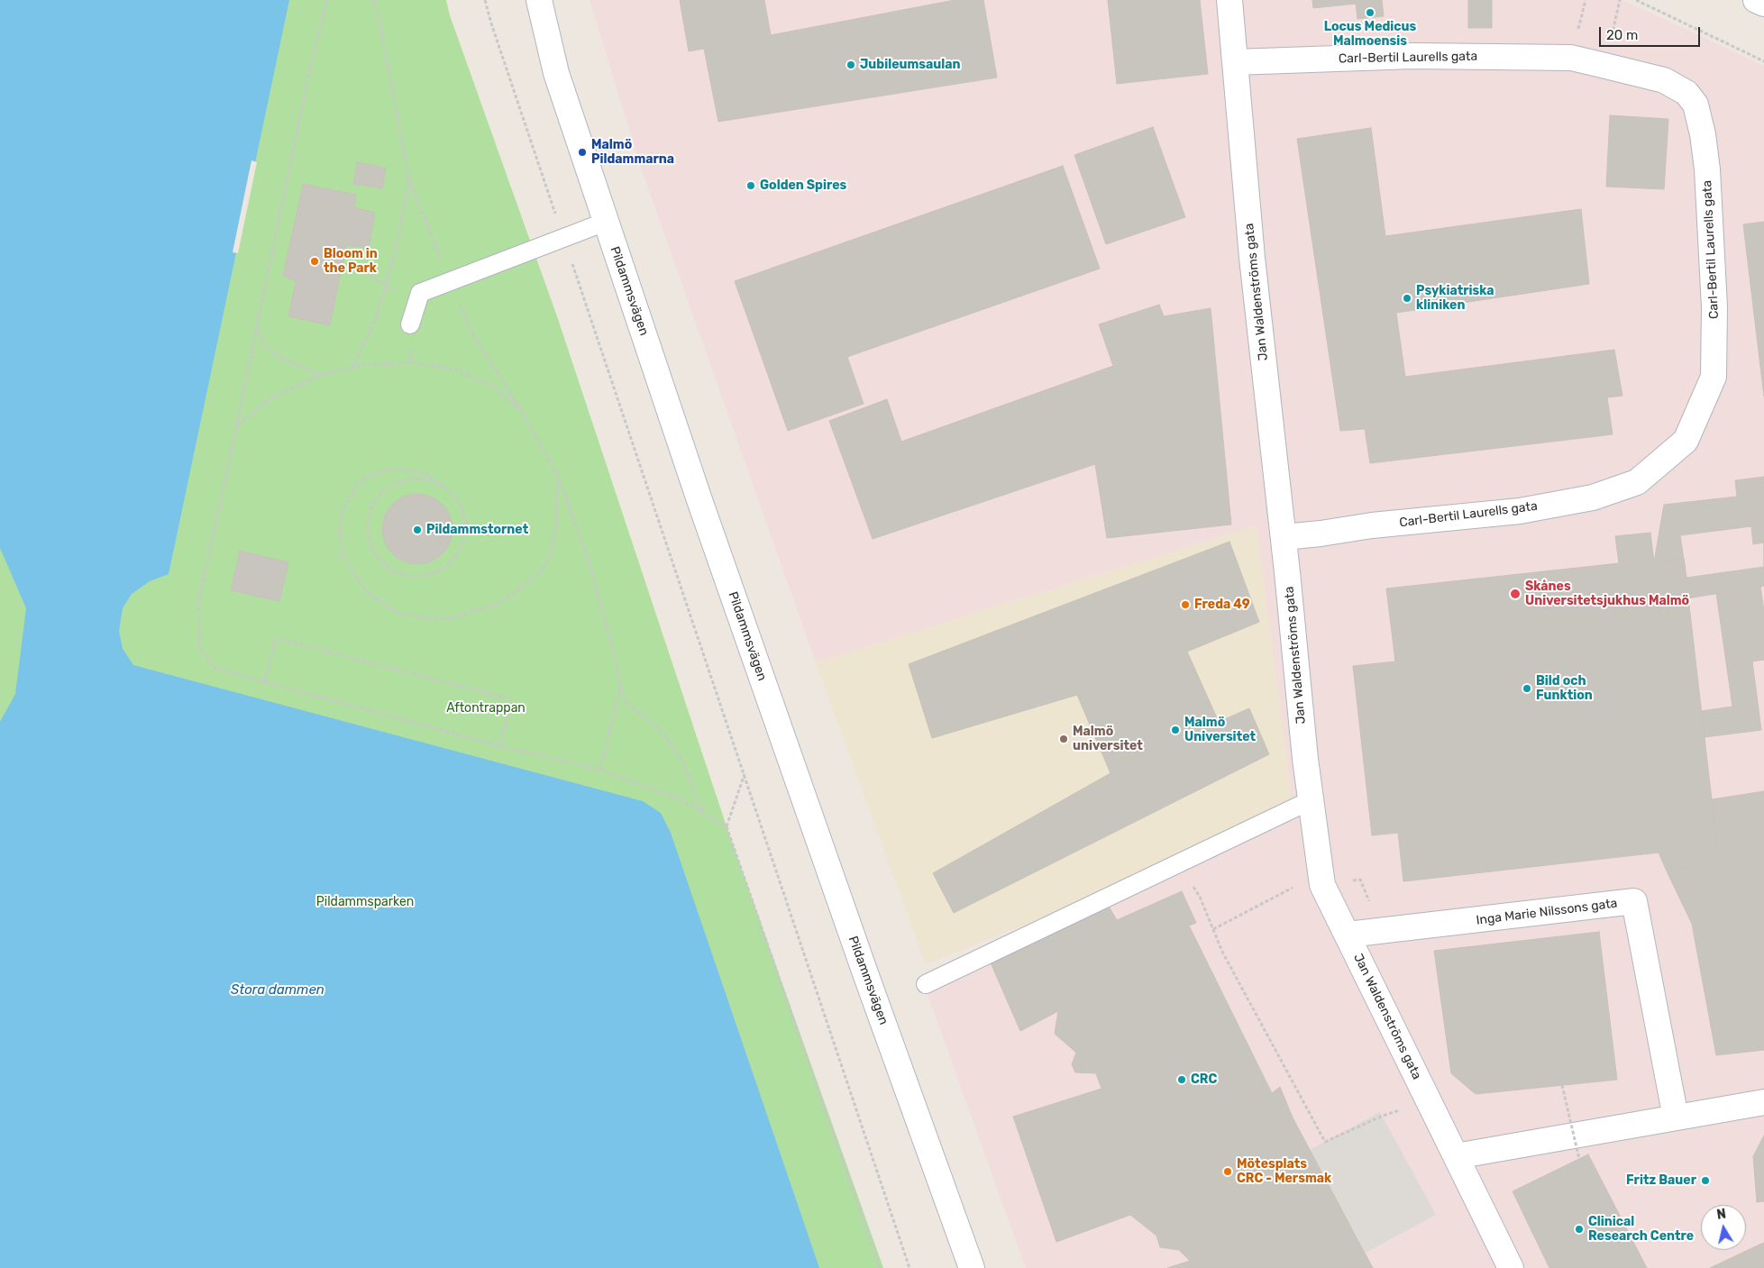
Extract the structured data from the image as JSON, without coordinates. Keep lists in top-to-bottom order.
{
  "streets": {
    "street": [
      "Carl-Bertil Laurells gata",
      "Pildammsvägen",
      "Jan Waldenströms gata",
      "Inga Marie Nilssons gata"
    ]
  },
  "crossings": [
    ["Carl-Bertil Laurells gata", "Jan Waldenströms gata"],
    ["Jan Waldenströms gata", "Inga Marie Nilssons gata"]
  ],
  "water": ["Stora dammen"],
  "parks": ["Aftontrappan", "Pildammsparken"],
  "places": [
    "Locus Medicus Malmoensis",
    "Jubileumsaulan",
    "Malmö Pildammarna",
    "Golden Spires",
    "Bloom in the Park",
    "Psykiatriska kliniken",
    "Pildammstornet",
    "Skånes Universitetsjukhus Malmö",
    "Freda 49",
    "Bild och Funktion",
    "Malmö Universitet",
    "Malmö universitet",
    "CRC",
    "Mötesplats CRC - Mersmak",
    "Fritz Bauer",
    "Clinical Research Centre"
  ],
  "scale_bar": "20 m",
  "north": "top"
}
